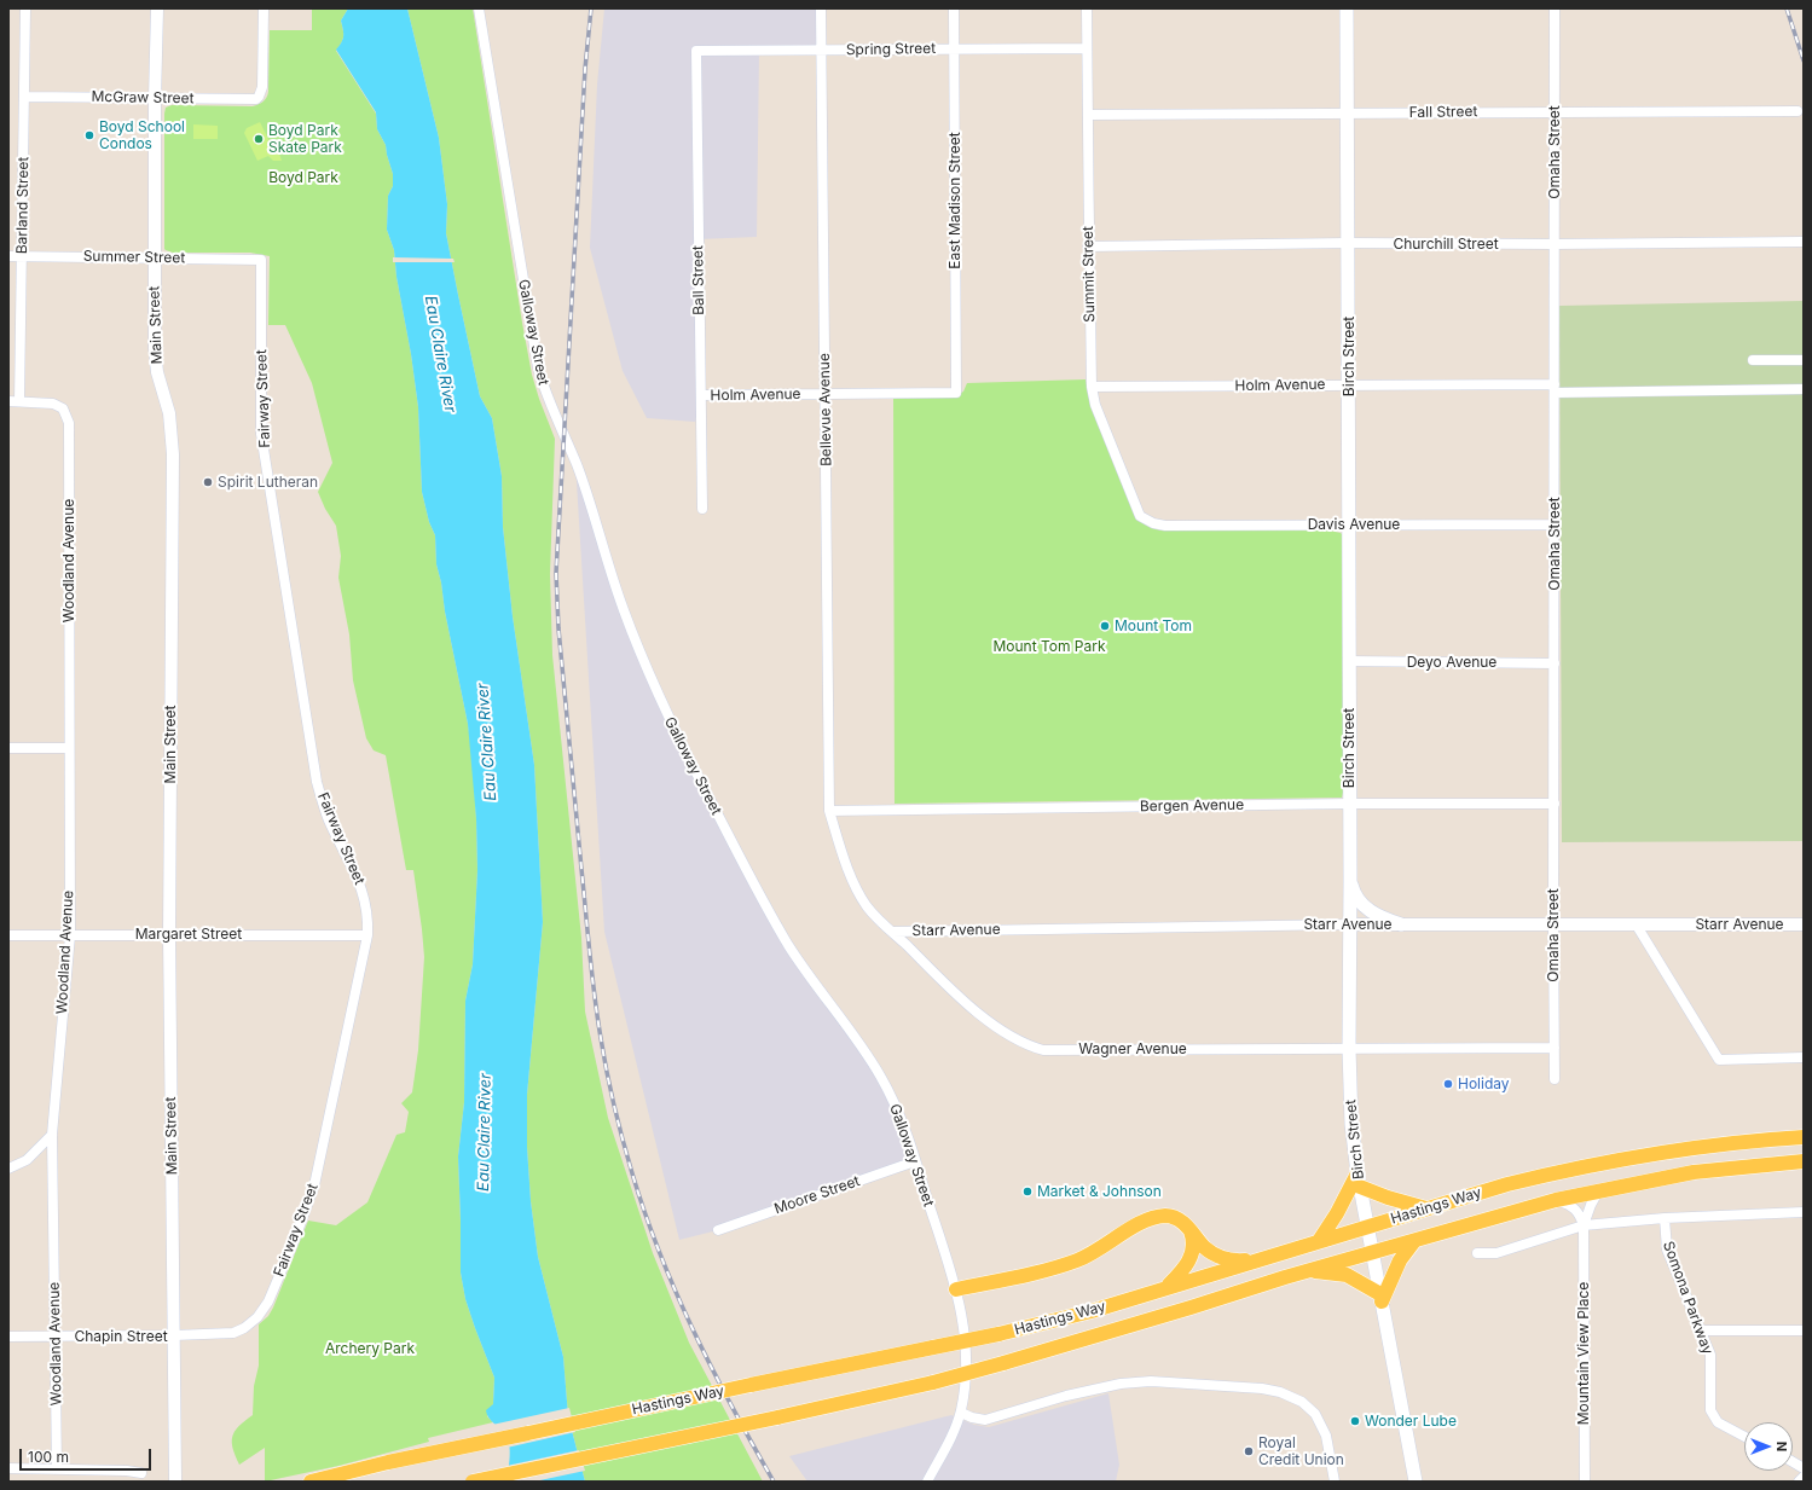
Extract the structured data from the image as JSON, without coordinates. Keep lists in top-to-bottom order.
{
  "streets": {
    "main road": ["Birch Street", "Hastings Way"],
    "street": [
      "Spring Street",
      "McGraw Street",
      "Fall Street",
      "Omaha Street",
      "East Madison Street",
      "Barland Street",
      "Churchill Street",
      "Summer Street",
      "Summit Street",
      "Ball Street",
      "Main Street",
      "Galloway Street",
      "Holm Avenue",
      "Fairway Street",
      "Bellevue Avenue",
      "Davis Avenue",
      "Woodland Avenue",
      "Deyo Avenue",
      "Bergen Avenue",
      "Starr Avenue",
      "Margaret Street",
      "Wagner Avenue",
      "Moore Street",
      "Somona Parkway",
      "Chapin Street",
      "Mountain View Place"
    ]
  },
  "crossings": [
    ["Spring Street", "East Madison Street"],
    ["Spring Street", "Summit Street"],
    ["Spring Street", "Ball Street"],
    ["Spring Street", "Bellevue Avenue"],
    ["McGraw Street", "Barland Street"],
    ["McGraw Street", "Main Street"],
    ["Fall Street", "Omaha Street"],
    ["Fall Street", "Summit Street"],
    ["Fall Street", "Birch Street"],
    ["Omaha Street", "Churchill Street"],
    ["Omaha Street", "Holm Avenue"],
    ["Omaha Street", "Davis Avenue"],
    ["Omaha Street", "Deyo Avenue"],
    ["Omaha Street", "Bergen Avenue"],
    ["Omaha Street", "Starr Avenue"],
    ["Omaha Street", "Wagner Avenue"],
    ["East Madison Street", "Holm Avenue"],
    ["Barland Street", "Summer Street"],
    ["Barland Street", "Woodland Avenue"],
    ["Churchill Street", "Summit Street"],
    ["Churchill Street", "Birch Street"],
    ["Summer Street", "Main Street"],
    ["Summer Street", "Fairway Street"],
    ["Summit Street", "Holm Avenue"],
    ["Summit Street", "Davis Avenue"],
    ["Ball Street", "Holm Avenue"],
    ["Main Street", "Margaret Street"],
    ["Main Street", "Chapin Street"],
    ["Galloway Street", "Moore Street"],
    ["Birch Street", "Holm Avenue"],
    ["Birch Street", "Davis Avenue"],
    ["Birch Street", "Deyo Avenue"],
    ["Birch Street", "Bergen Avenue"],
    ["Birch Street", "Starr Avenue"],
    ["Birch Street", "Wagner Avenue"],
    ["Birch Street", "Hastings Way"],
    ["Holm Avenue", "Bellevue Avenue"],
    ["Fairway Street", "Margaret Street"],
    ["Fairway Street", "Chapin Street"],
    ["Bellevue Avenue", "Bergen Avenue"],
    ["Bellevue Avenue", "Wagner Avenue"],
    ["Woodland Avenue", "Margaret Street"],
    ["Woodland Avenue", "Chapin Street"],
    ["Bergen Avenue", "Wagner Avenue"],
    ["Starr Avenue", "Wagner Avenue"],
    ["Hastings Way", "Mountain View Place"]
  ],
  "water": ["Eau Claire River"],
  "parks": ["Boyd Park", "Mount Tom Park", "Archery Park"],
  "places": [
    "Boyd School Condos",
    "Boyd Park Skate Park",
    "Spirit Lutheran",
    "Mount Tom",
    "Holiday",
    "Market & Johnson",
    "Wonder Lube",
    "Royal Credit Union"
  ],
  "scale_bar": "100 m",
  "north": "right"
}
